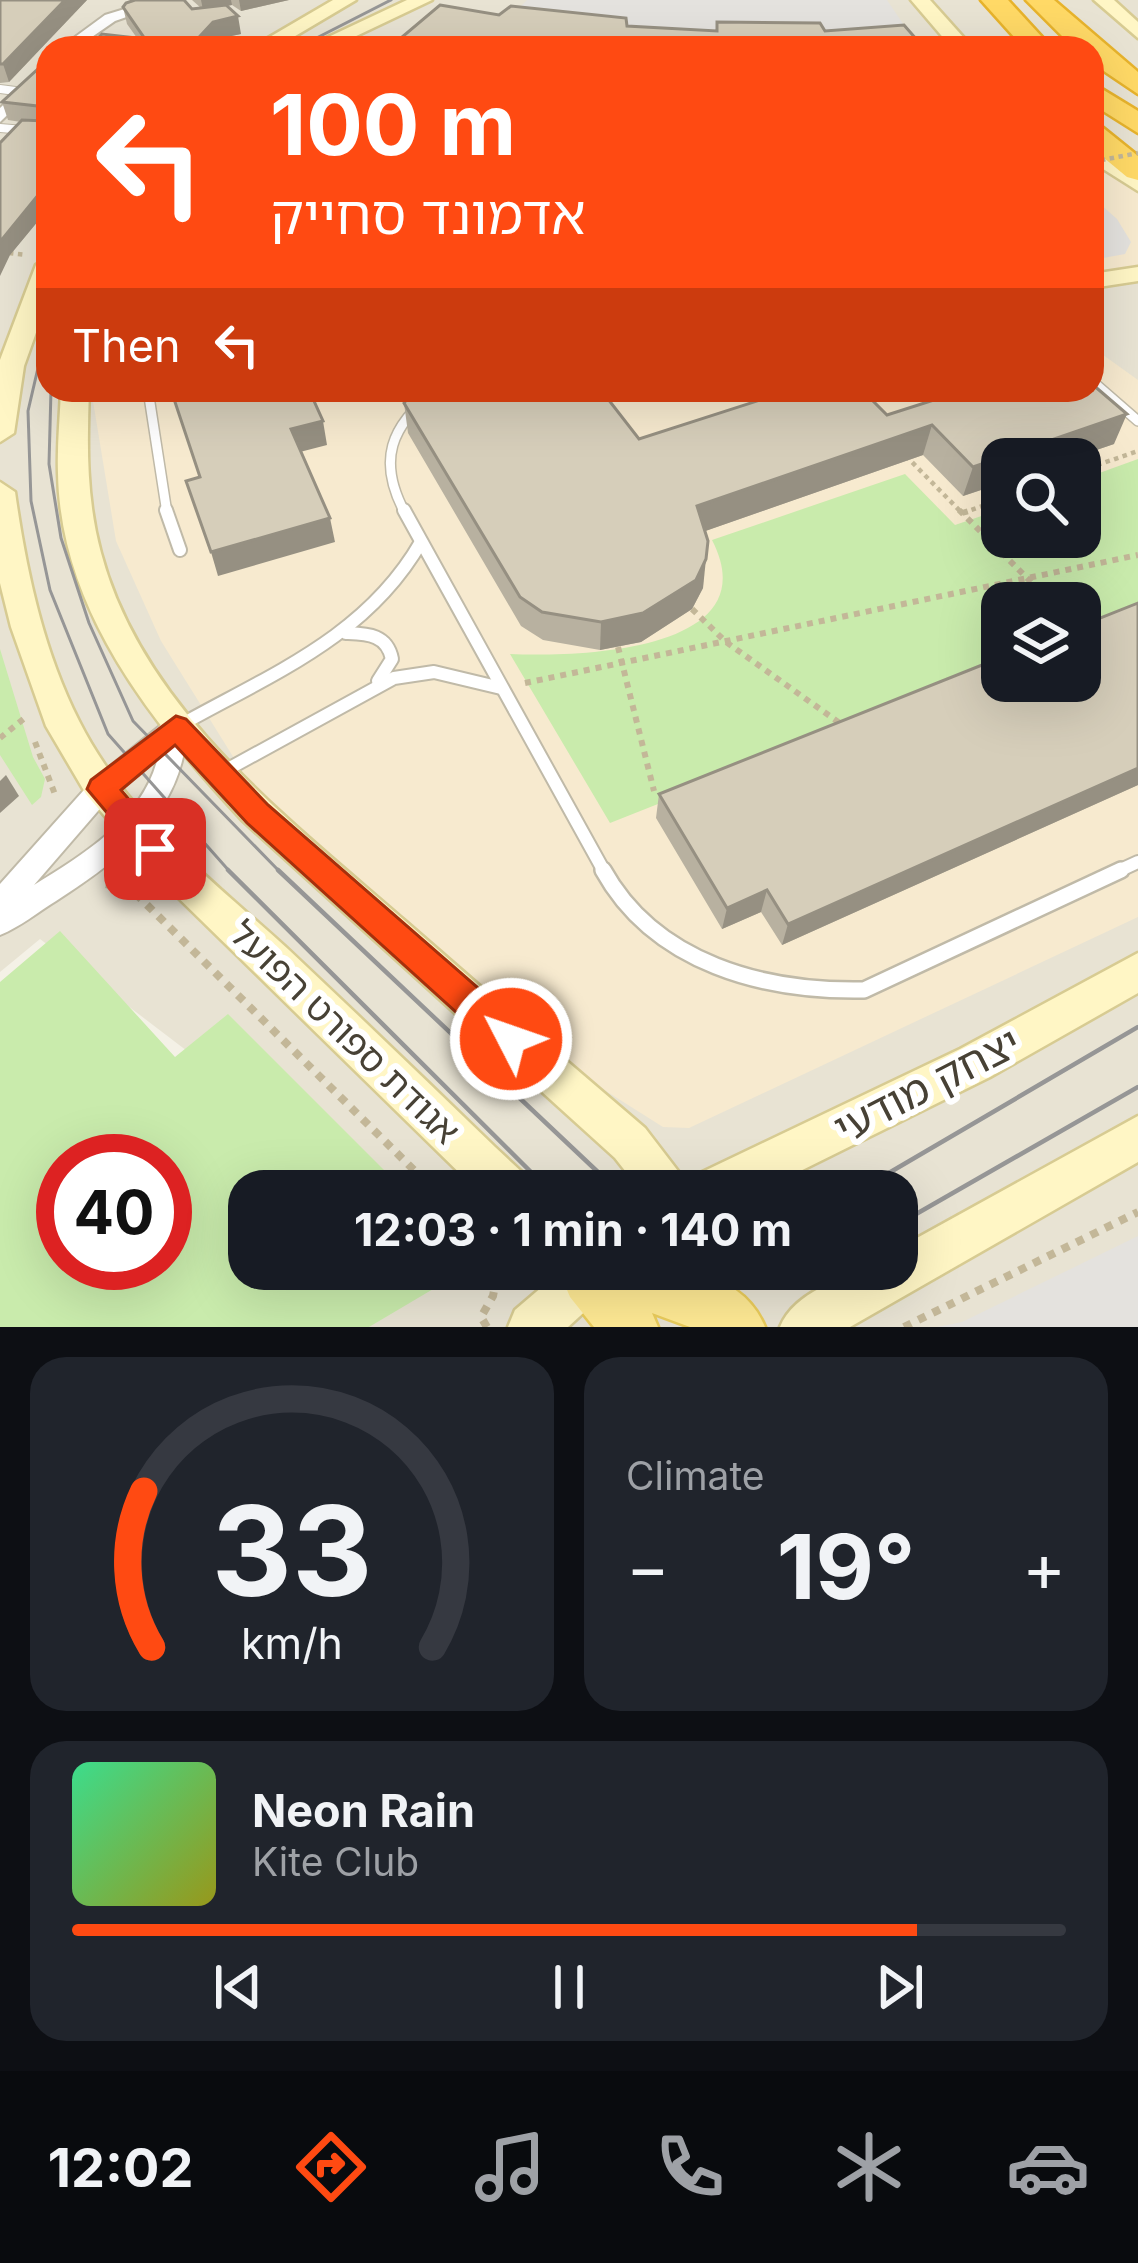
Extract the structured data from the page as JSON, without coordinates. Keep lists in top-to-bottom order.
{
  "streets": {
    "street": ["אגודת ספורט הפועל", "יצחק מודעי"]
  },
  "page": {
    "turn": ["100 m", "אדמונד סחייק"],
    "then": "Then",
    "limit": "40",
    "trip": "12:03 · 1 min · 140 m",
    "tile": "Climate",
    "heat": ["−", "19°", "+"],
    "song": ["Neon Rain", "Kite Club"],
    "tabs": "12:02",
    "gauge": ["33", "km/h"]
  }
}
